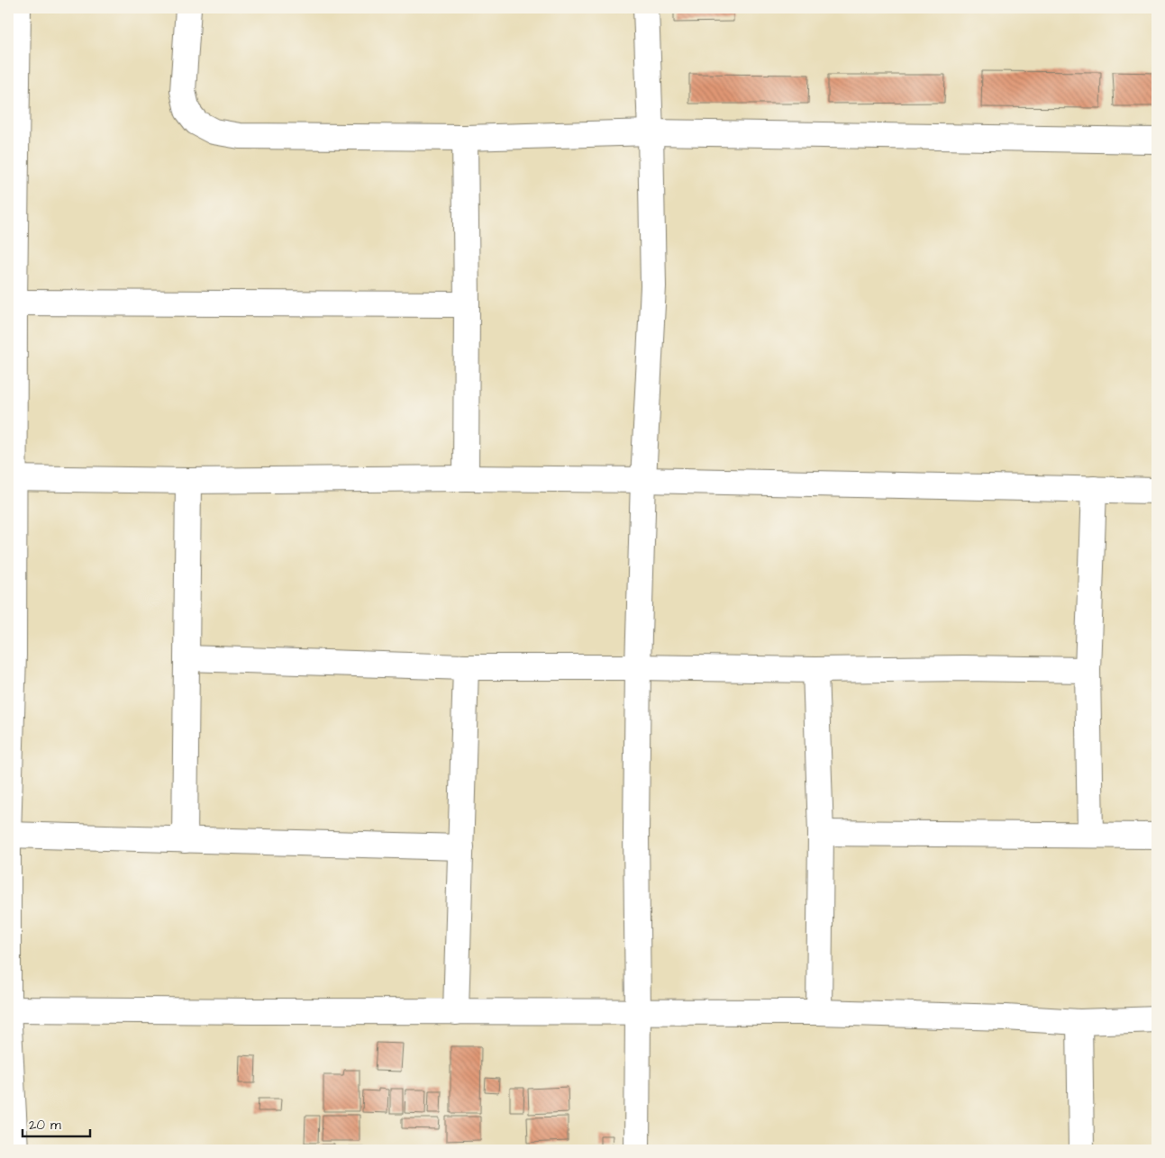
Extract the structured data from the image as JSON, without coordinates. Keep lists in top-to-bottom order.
{
  "scale_bar": "20 m"
}
